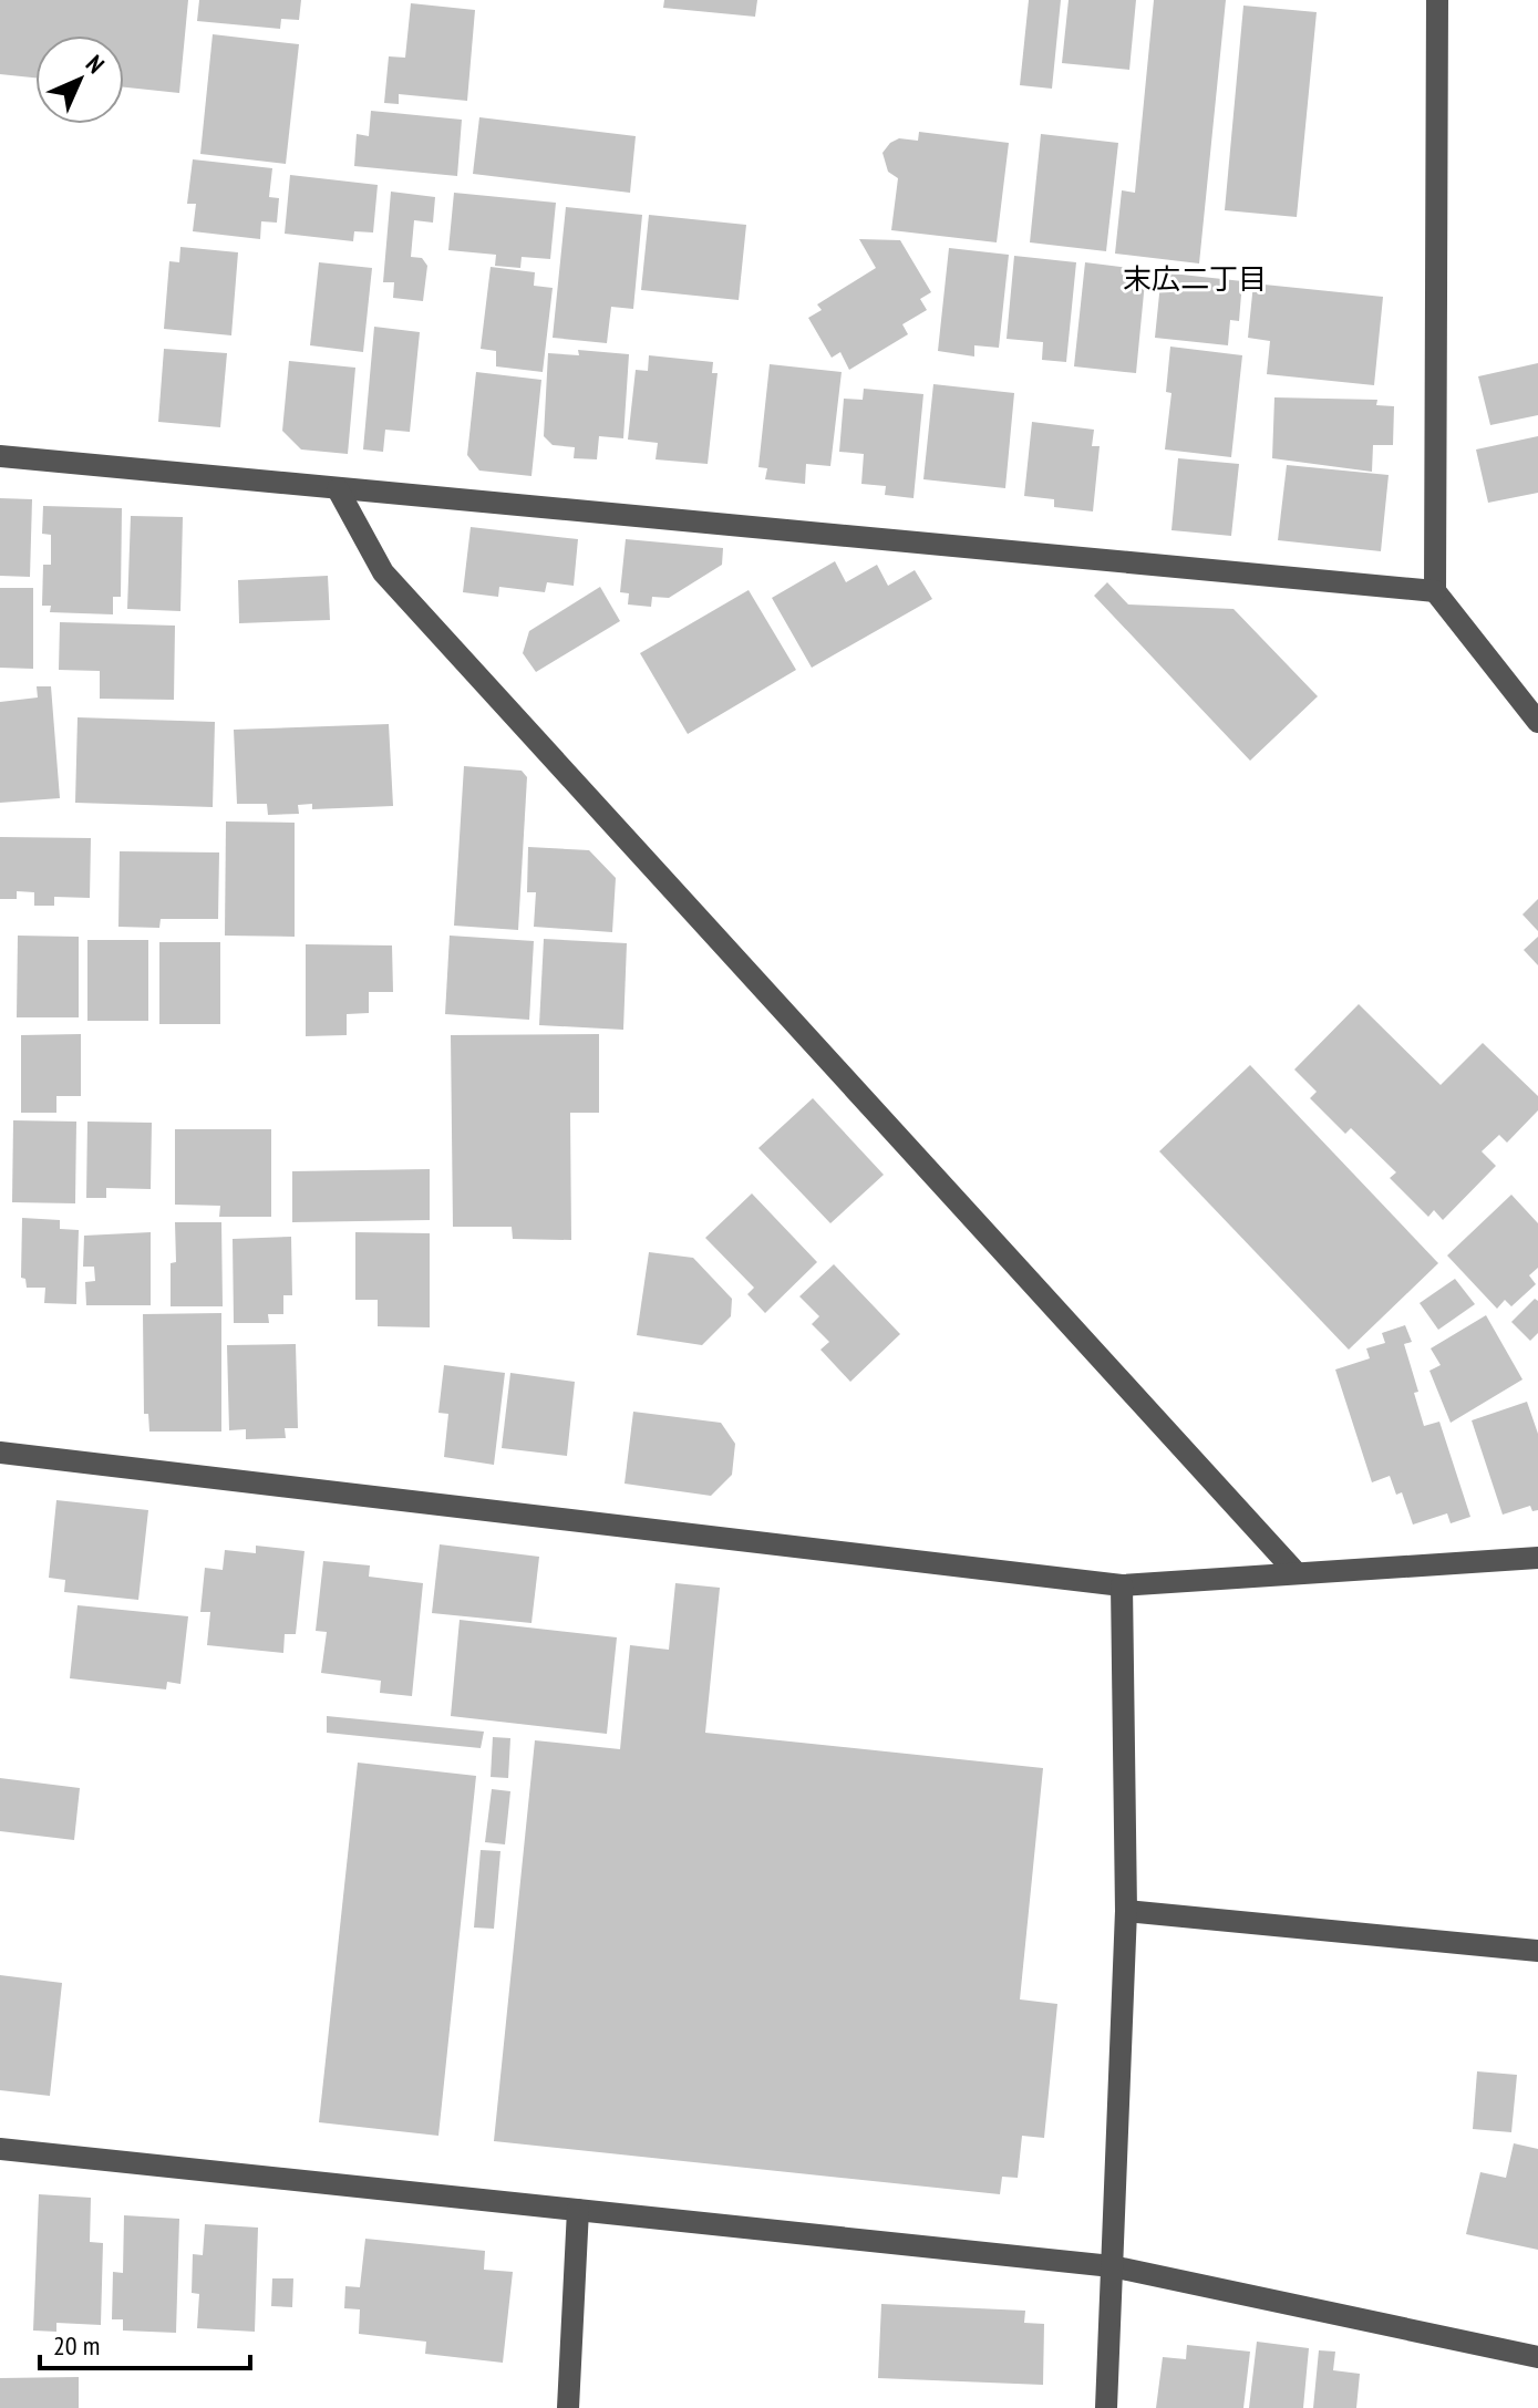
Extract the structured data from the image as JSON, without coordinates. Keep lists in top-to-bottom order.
{
  "districts": ["末広二丁目"],
  "scale_bar": "20 m",
  "north": "top right"
}
